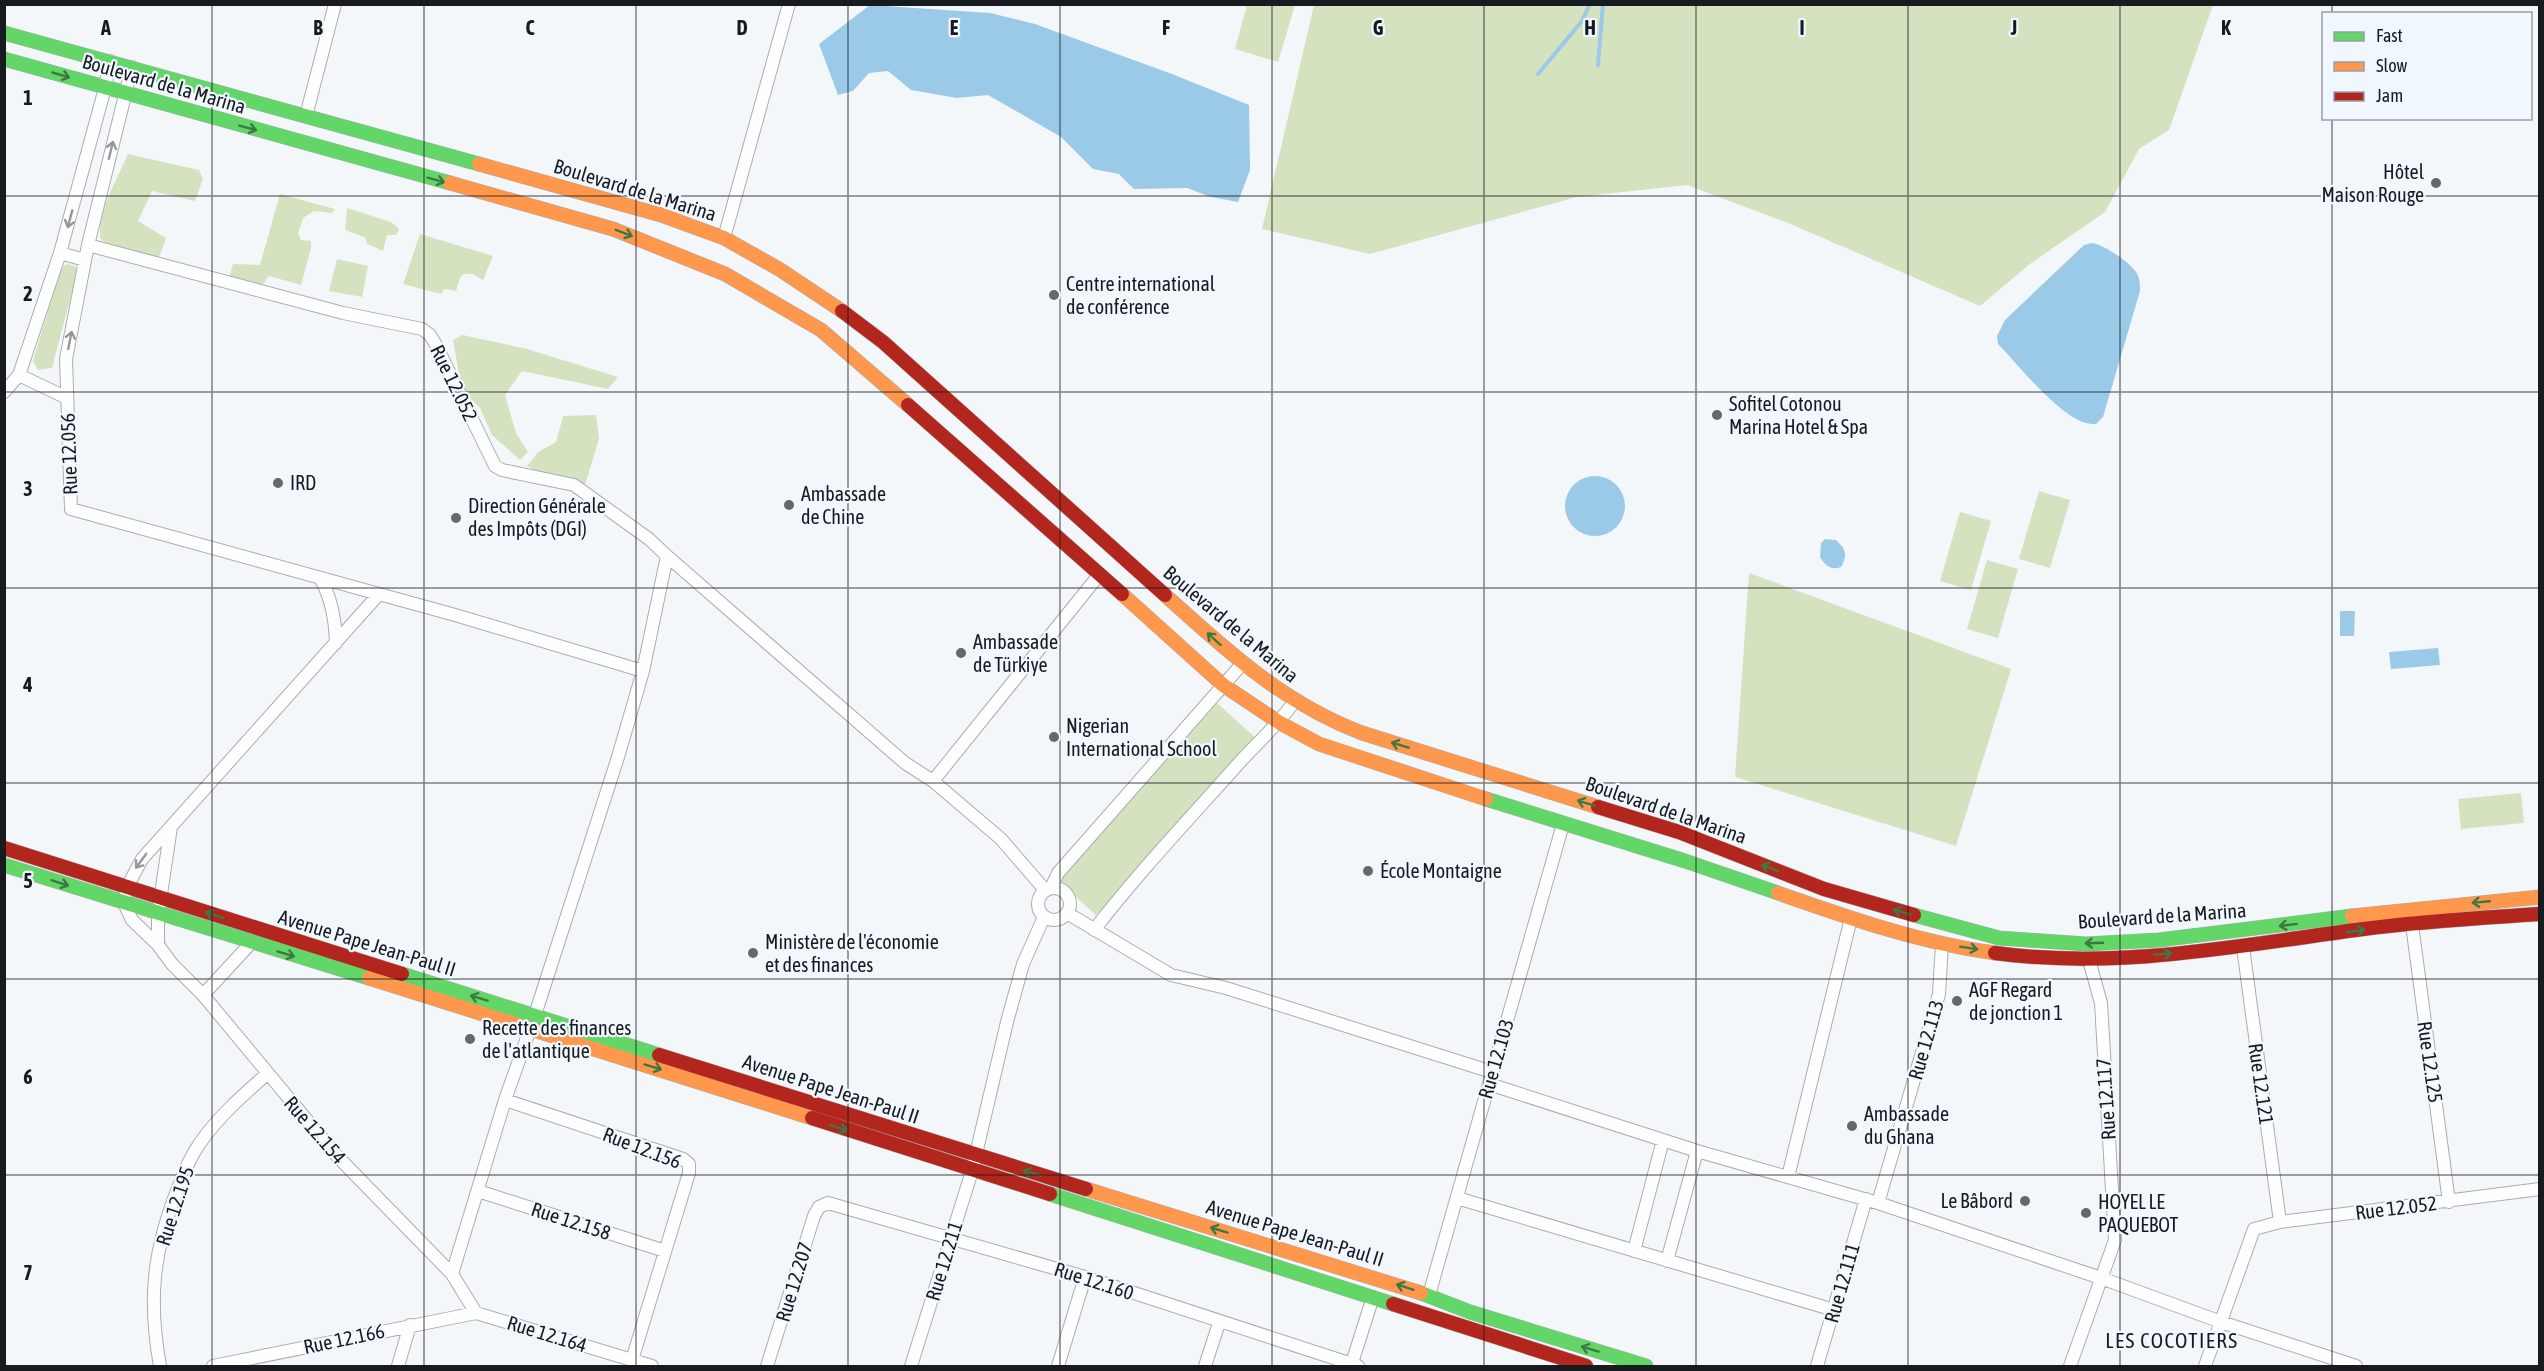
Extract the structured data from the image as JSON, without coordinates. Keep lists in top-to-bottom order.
{
  "streets": {
    "main road": ["Boulevard de la Marina", "Avenue Pape Jean-Paul II"],
    "street": [
      "Rue 12.052",
      "Rue 12.056",
      "Rue 12.113",
      "Rue 12.103",
      "Rue 12.125",
      "Rue 12.121",
      "Rue 12.117",
      "Rue 12.154",
      "Rue 12.156",
      "Rue 12.195",
      "Rue 12.158",
      "Rue 12.211",
      "Rue 12.160",
      "Rue 12.207",
      "Rue 12.111",
      "Rue 12.164",
      "Rue 12.166"
    ]
  },
  "crossings": [
    ["Boulevard de la Marina", "Rue 12.056"],
    ["Boulevard de la Marina", "Rue 12.113"],
    ["Boulevard de la Marina", "Rue 12.103"],
    ["Boulevard de la Marina", "Rue 12.125"],
    ["Boulevard de la Marina", "Rue 12.121"],
    ["Boulevard de la Marina", "Rue 12.117"],
    ["Rue 12.052", "Rue 12.056"],
    ["Rue 12.052", "Rue 12.125"],
    ["Rue 12.052", "Rue 12.121"],
    ["Avenue Pape Jean-Paul II", "Rue 12.103"],
    ["Avenue Pape Jean-Paul II", "Rue 12.154"],
    ["Avenue Pape Jean-Paul II", "Rue 12.211"],
    ["Rue 12.113", "Rue 12.111"],
    ["Rue 12.154", "Rue 12.195"],
    ["Rue 12.154", "Rue 12.164"],
    ["Rue 12.154", "Rue 12.166"],
    ["Rue 12.156", "Rue 12.158"],
    ["Rue 12.156", "Rue 12.164"],
    ["Rue 12.211", "Rue 12.160"],
    ["Rue 12.160", "Rue 12.207"],
    ["Rue 12.164", "Rue 12.166"]
  ],
  "districts": ["LES COCOTIERS"],
  "places": [
    "Hôtel Maison Rouge",
    "Centre international de conférence",
    "Sofitel Cotonou Marina Hotel & Spa",
    "IRD",
    "Ambassade de Chine",
    "Direction Générale des Impôts (DGI)",
    "Ambassade de Türkiye",
    "Nigerian International School",
    "École Montaigne",
    "Ministère de l'économie et des finances",
    "AGF Regard de jonction 1",
    "Recette des finances de l'atlantique",
    "Ambassade du Ghana",
    "Le Bâbord",
    "HOYEL LE PAQUEBOT"
  ],
  "legend": ["Fast", "Slow", "Jam"],
  "grid": {
    "columns": [
      "A",
      "B",
      "C",
      "D",
      "E",
      "F",
      "G",
      "H",
      "I",
      "J",
      "K"
    ],
    "rows": [
      "1",
      "2",
      "3",
      "4",
      "5",
      "6",
      "7"
    ]
  }
}
